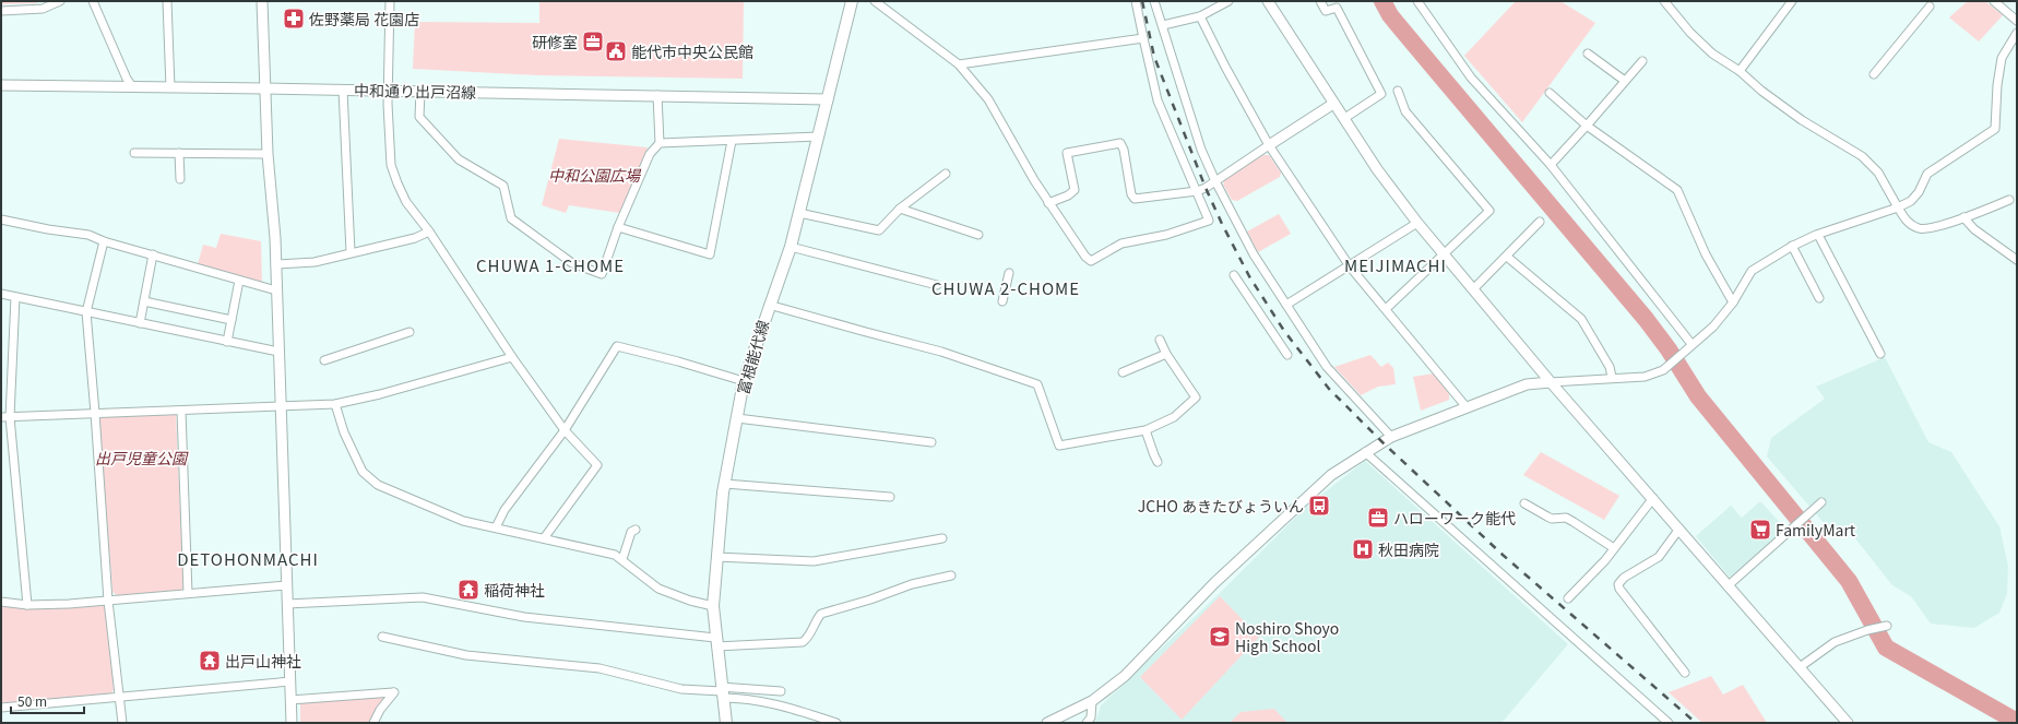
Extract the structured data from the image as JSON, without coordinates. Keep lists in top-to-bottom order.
{
  "streets": {
    "main road": ["富根能代線"],
    "street": ["中和通り出戸沼線"]
  },
  "crossings": [
    ["中和通り出戸沼線", "富根能代線"]
  ],
  "districts": [
    "CHUWA 1-CHOME",
    "MEIJIMACHI",
    "CHUWA 2-CHOME",
    "DETOHONMACHI"
  ],
  "parks": ["中和公園広場", "出戸児童公園"],
  "places": {
    "pharmacy": ["佐野薬局 花園店"],
    "office": ["研修室", "ハローワーク能代"],
    "public building": ["能代市中央公民館"],
    "bus stop": ["JCHO あきたびょういん"],
    "supermarket": ["FamilyMart"],
    "hospital": ["秋田病院"],
    "temple": ["稲荷神社", "出戸山神社"],
    "school or university": ["Noshiro Shoyo High School"]
  },
  "scale_bar": "50 m"
}
